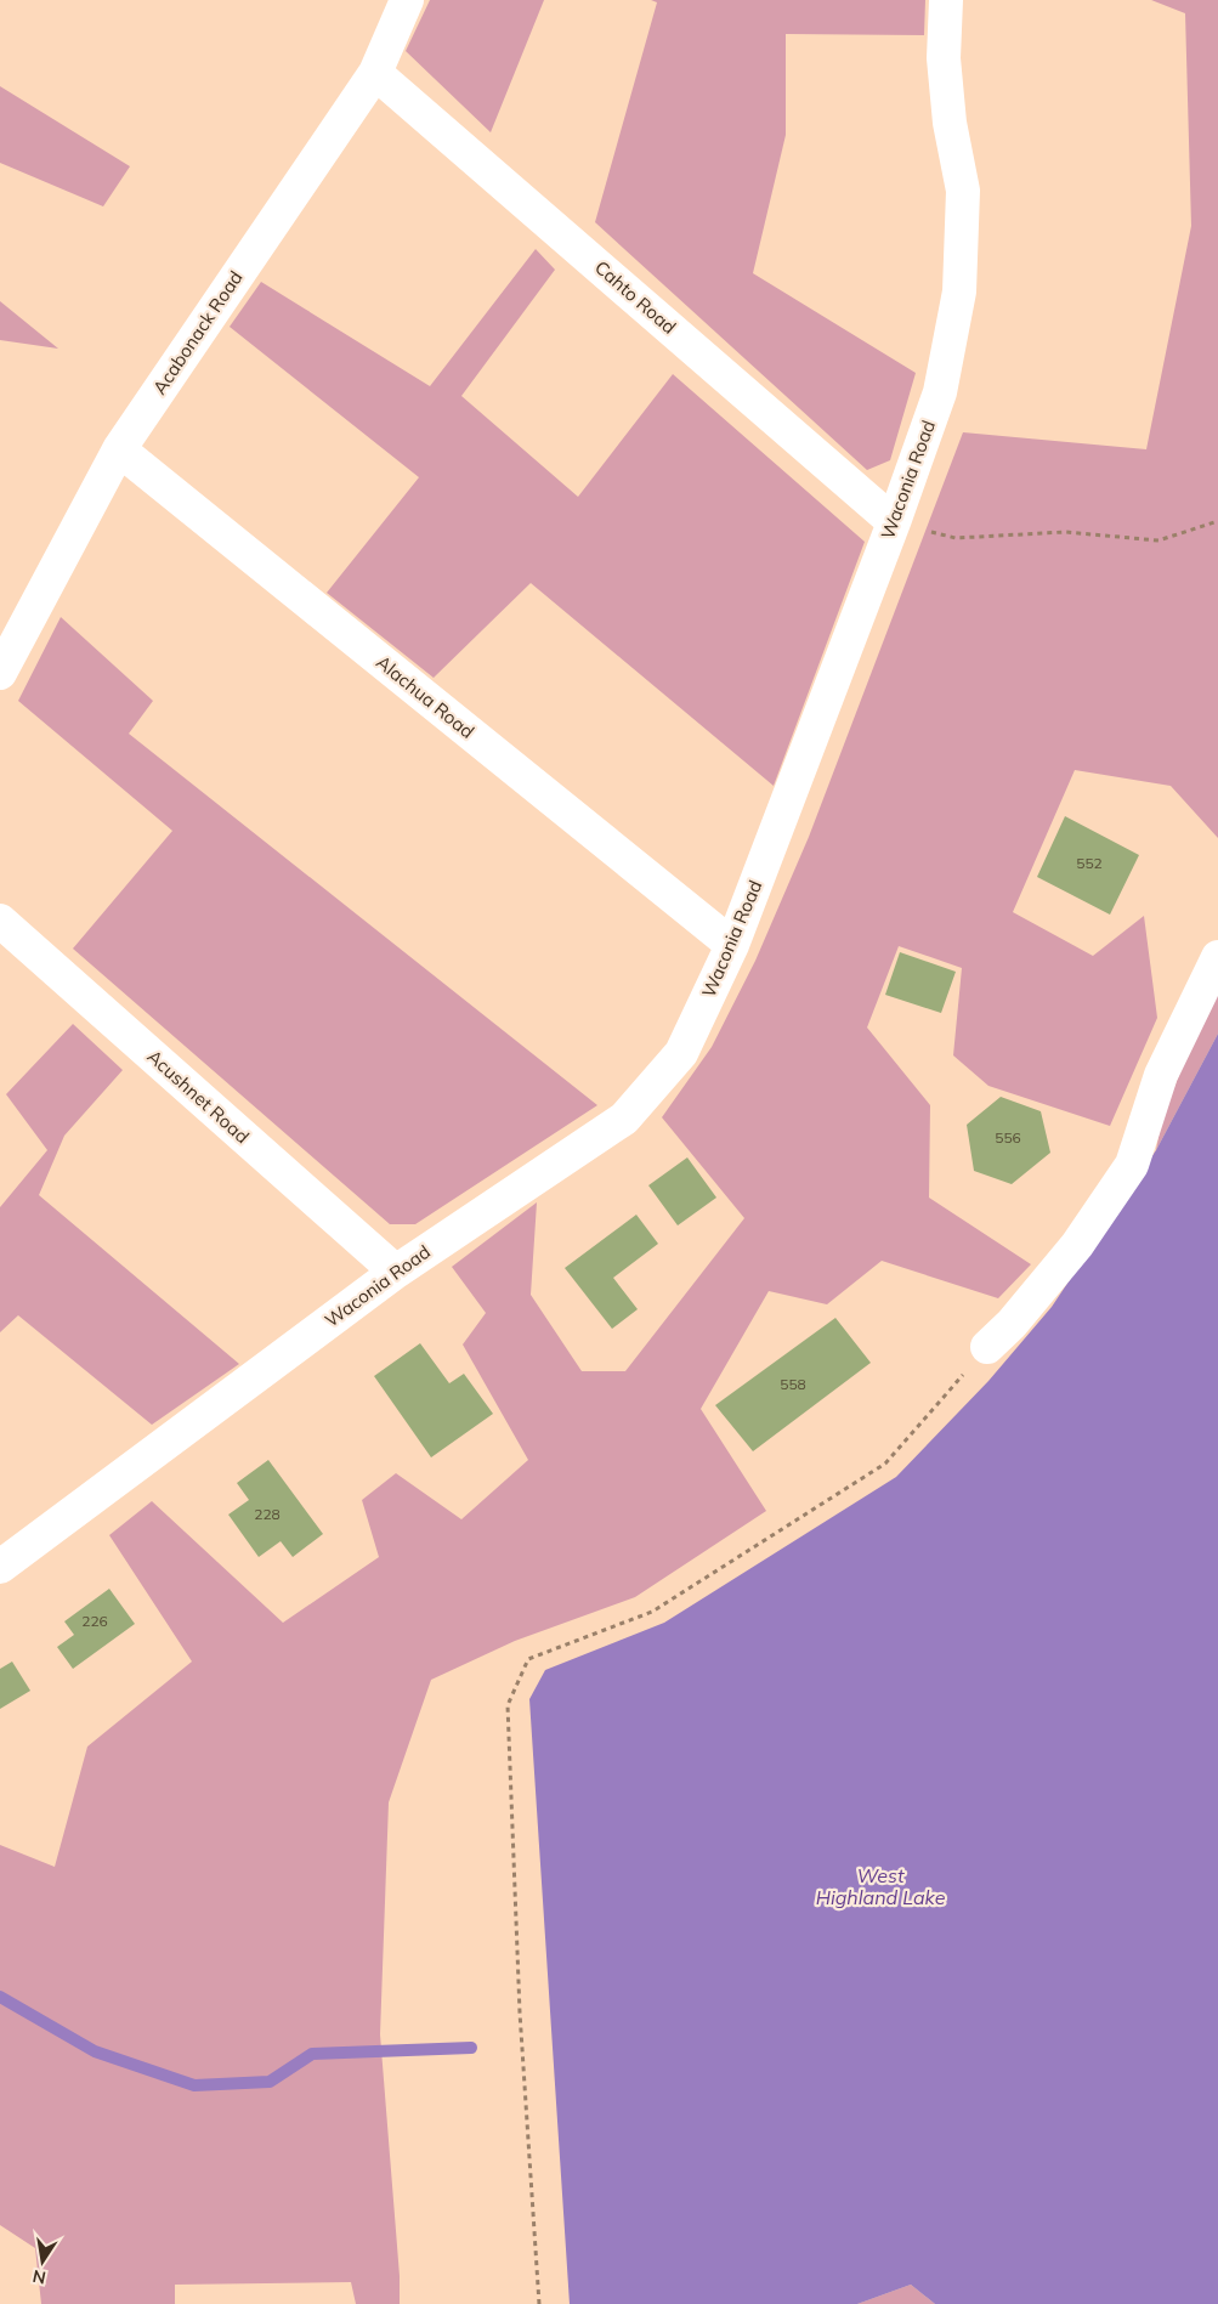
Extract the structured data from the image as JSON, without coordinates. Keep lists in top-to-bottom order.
{
  "streets": {
    "street": [
      "Cahto Road",
      "Acabonack Road",
      "Waconia Road",
      "Alachua Road",
      "Acushnet Road"
    ]
  },
  "crossings": [
    ["Cahto Road", "Acabonack Road"],
    ["Cahto Road", "Waconia Road"],
    ["Acabonack Road", "Alachua Road"],
    ["Waconia Road", "Alachua Road"],
    ["Waconia Road", "Acushnet Road"]
  ],
  "water": ["West Highland Lake"],
  "house_numbers": [
    "552",
    "556",
    "558",
    "228",
    "226"
  ],
  "north": "bottom"
}
